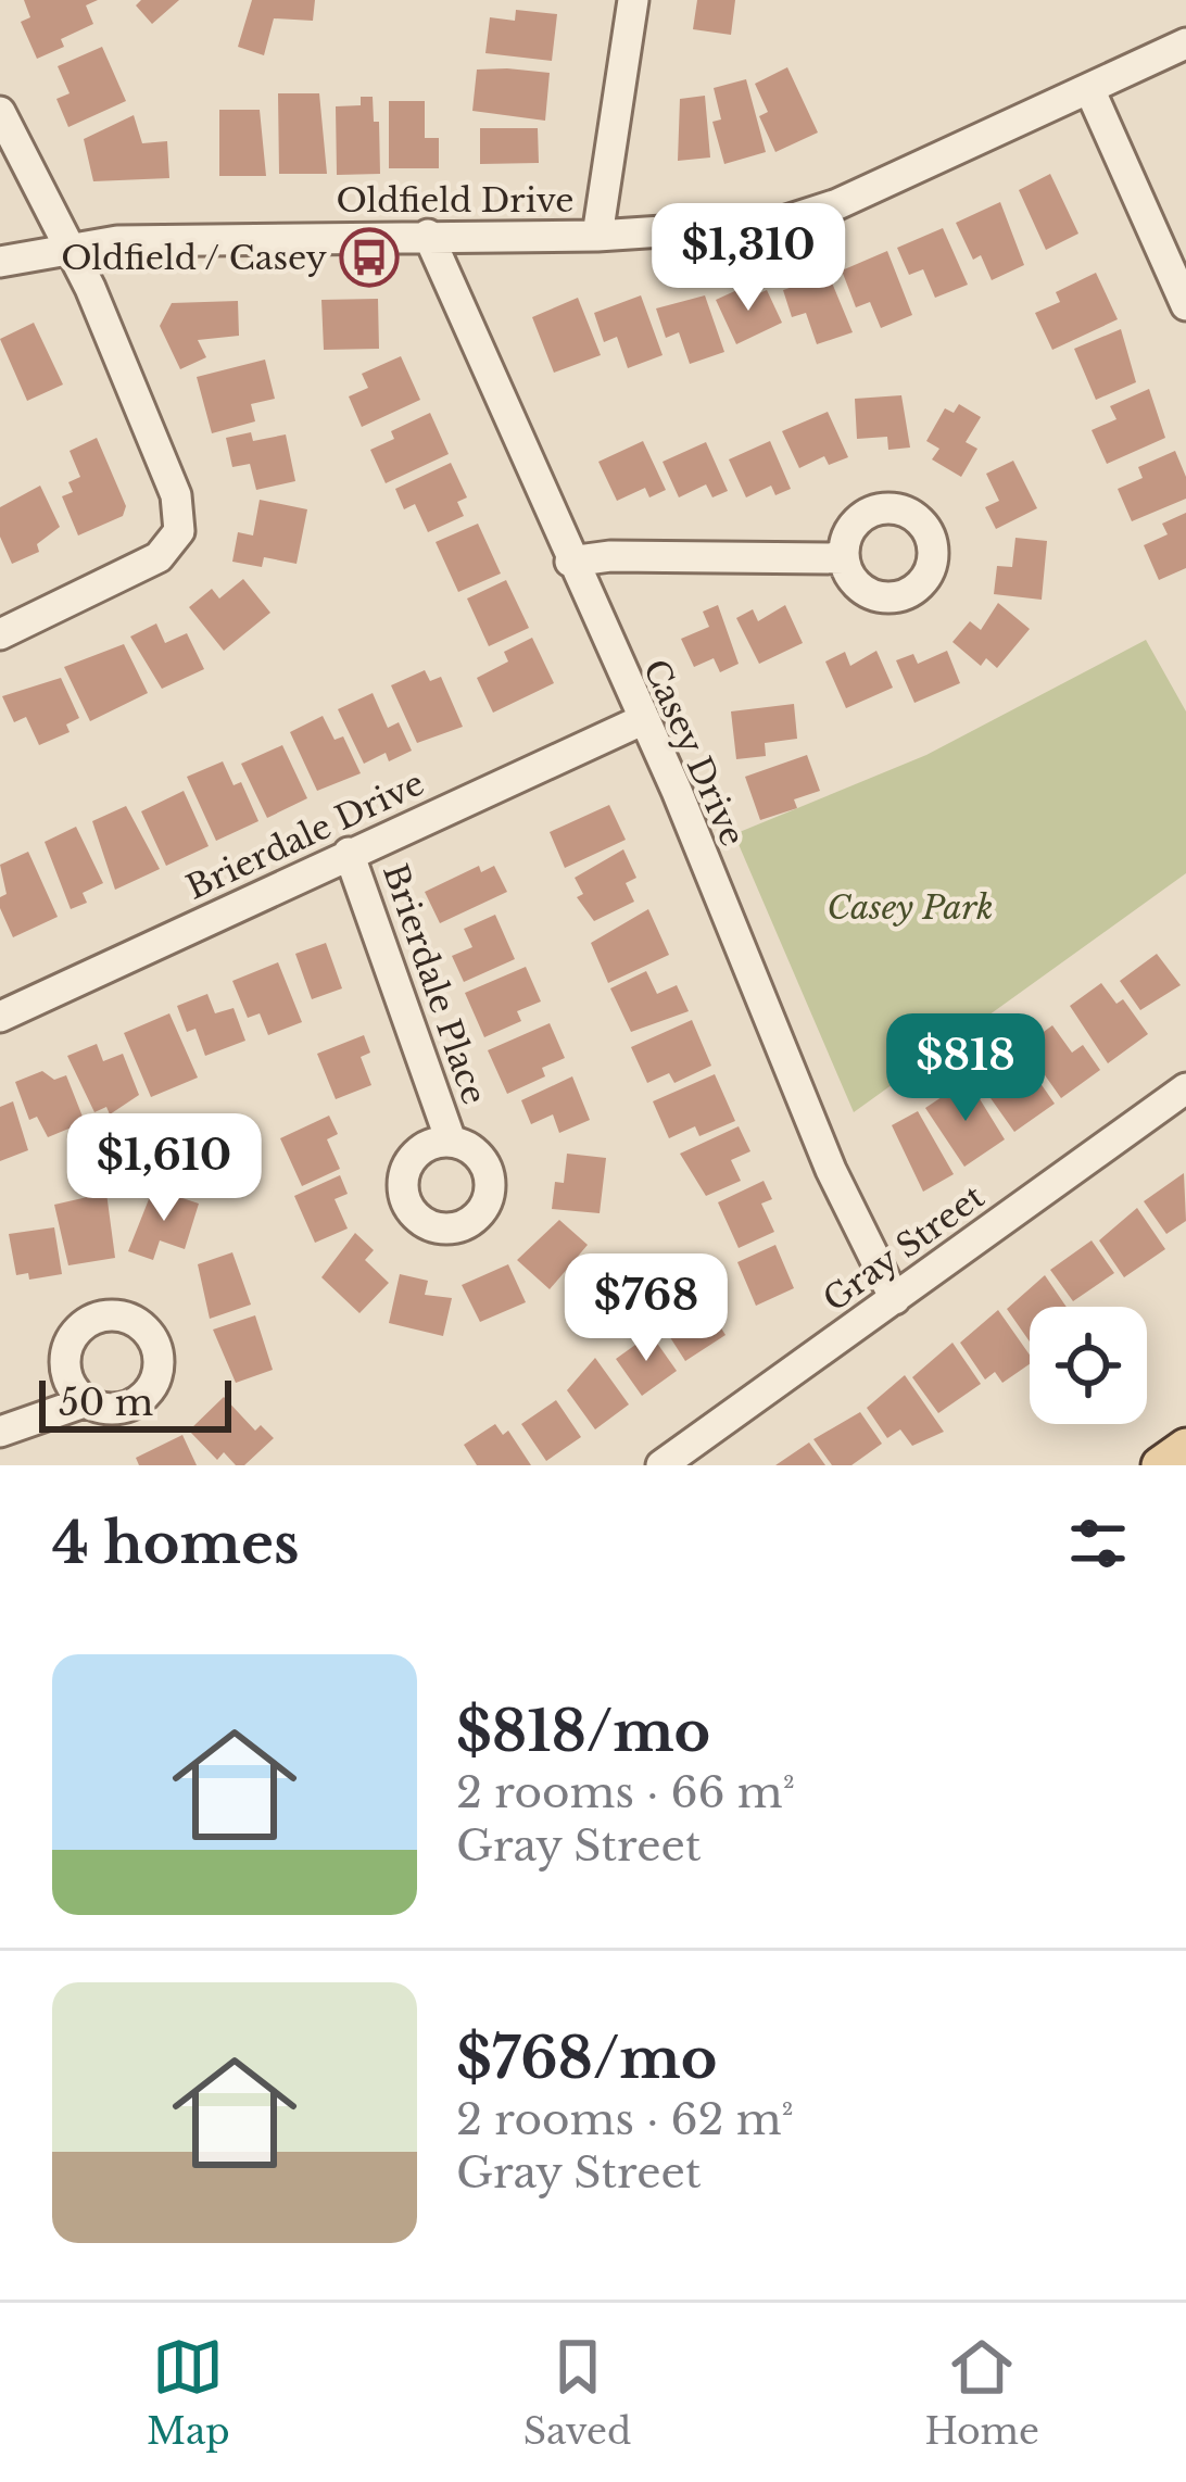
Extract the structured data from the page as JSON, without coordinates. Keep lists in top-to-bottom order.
{
  "streets": {
    "street": [
      "Oldfield Drive",
      "Casey Drive",
      "Brierdale Drive",
      "Brierdale Place",
      "Gray Street"
    ]
  },
  "crossings": [
    ["Oldfield Drive", "Casey Drive"],
    ["Casey Drive", "Brierdale Drive"],
    ["Casey Drive", "Gray Street"],
    ["Brierdale Drive", "Brierdale Place"]
  ],
  "parks": ["Casey Park"],
  "places": {
    "bus stop": ["Oldfield / Casey"]
  },
  "scale_bar": "50 m",
  "page": {
    "price": [
      "$1,310",
      "$818",
      "$1,610",
      "$768"
    ],
    "scale": "50 m",
    "heading": "4 homes",
    "list": [
      {
        "name": "$818/mo",
        "note": "2 rooms · 66 m² · Gray Street"
      },
      {
        "name": "$768/mo",
        "note": "2 rooms · 62 m² · Gray Street"
      }
    ],
    "tabs": ["Map", "Saved", "Home"]
  }
}
